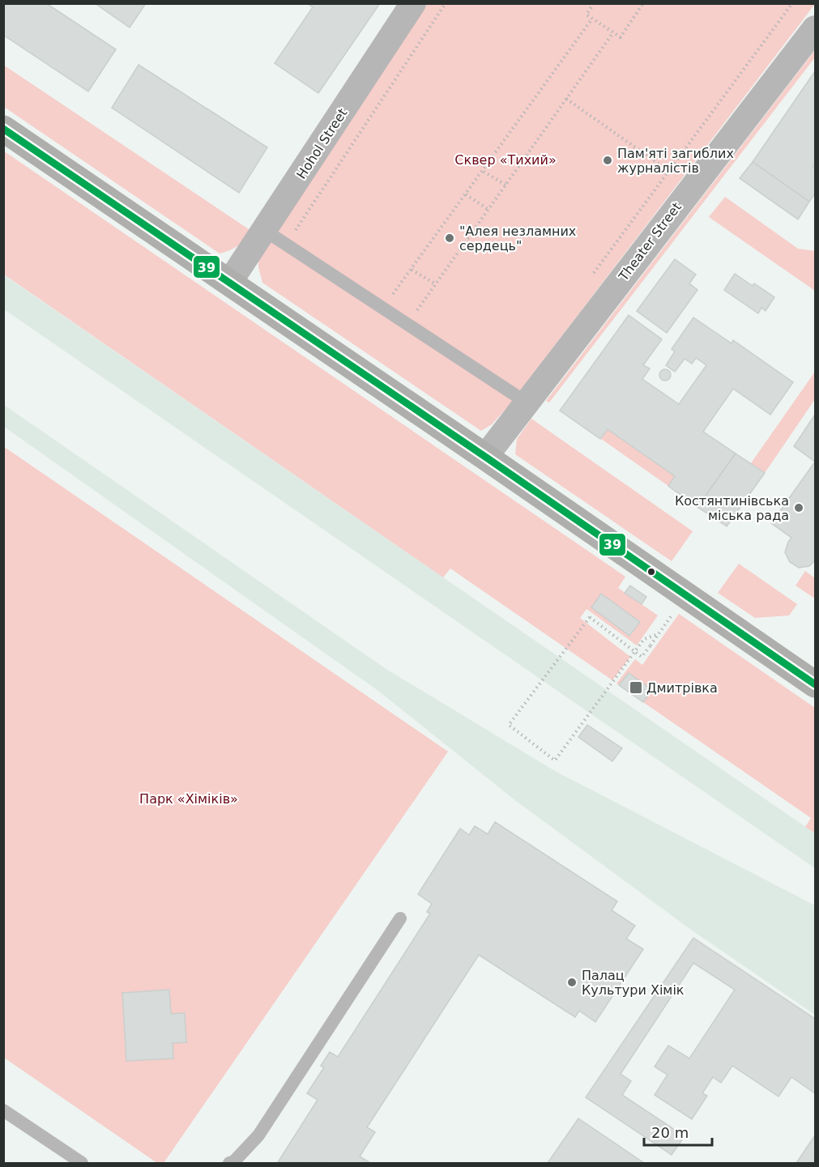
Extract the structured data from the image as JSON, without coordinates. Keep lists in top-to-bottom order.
{
  "streets": {
    "street": ["Hohol Street", "Theater Street"]
  },
  "parks": ["Сквер «Тихий»", "Парк «Хіміків»"],
  "places": {
    "other": [
      "Пам'яті загиблих журналістів",
      "\"Алея незламних сердець\"",
      "Костянтинівська міська рада",
      "Палац Культури Хімік"
    ],
    "transit": ["Дмитрівка"]
  },
  "lines": ["transit line 39"],
  "scale_bar": "20 m"
}
